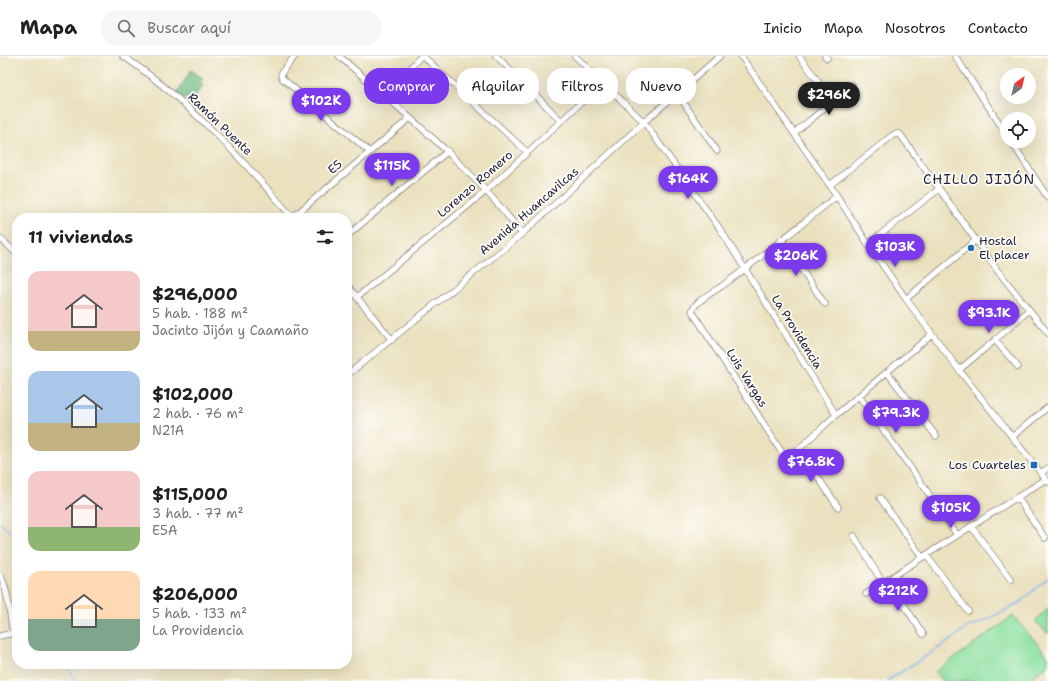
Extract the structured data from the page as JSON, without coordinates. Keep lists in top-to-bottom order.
{
  "streets": {
    "street": [
      "Ramón Puente",
      "E5",
      "Lorenzo Romero",
      "Avenida Huancavilcas",
      "La Providencia",
      "Luis Vargas"
    ]
  },
  "crossings": [
    ["Avenida Huancavilcas", "La Providencia"],
    ["La Providencia", "Luis Vargas"]
  ],
  "districts": ["CHILLO JIJÓN"],
  "places": {
    "other": ["Hostal El placer"],
    "transit": ["Los Cuarteles"]
  },
  "north": "top right",
  "page": {
    "header": "Mapa",
    "search": "Buscar aquí",
    "nav": [
      "Inicio",
      "Mapa",
      "Nosotros",
      "Contacto"
    ],
    "chip": [
      "Comprar",
      "Alquilar",
      "Filtros",
      "Nuevo"
    ],
    "price": [
      "$296K",
      "$102K",
      "$115K",
      "$164K",
      "$103K",
      "$206K",
      "$93.1K",
      "$79.3K",
      "$76.8K",
      "$105K",
      "$212K"
    ],
    "heading": "11 viviendas",
    "list": [
      {
        "name": "$296,000",
        "note": "5 hab. · 188 m² · Jacinto Jijón y Caamaño"
      },
      {
        "name": "$102,000",
        "note": "2 hab. · 76 m² · N21A"
      },
      {
        "name": "$115,000",
        "note": "3 hab. · 77 m² · E5A"
      },
      {
        "name": "$206,000",
        "note": "5 hab. · 133 m² · La Providencia"
      }
    ]
  }
}
